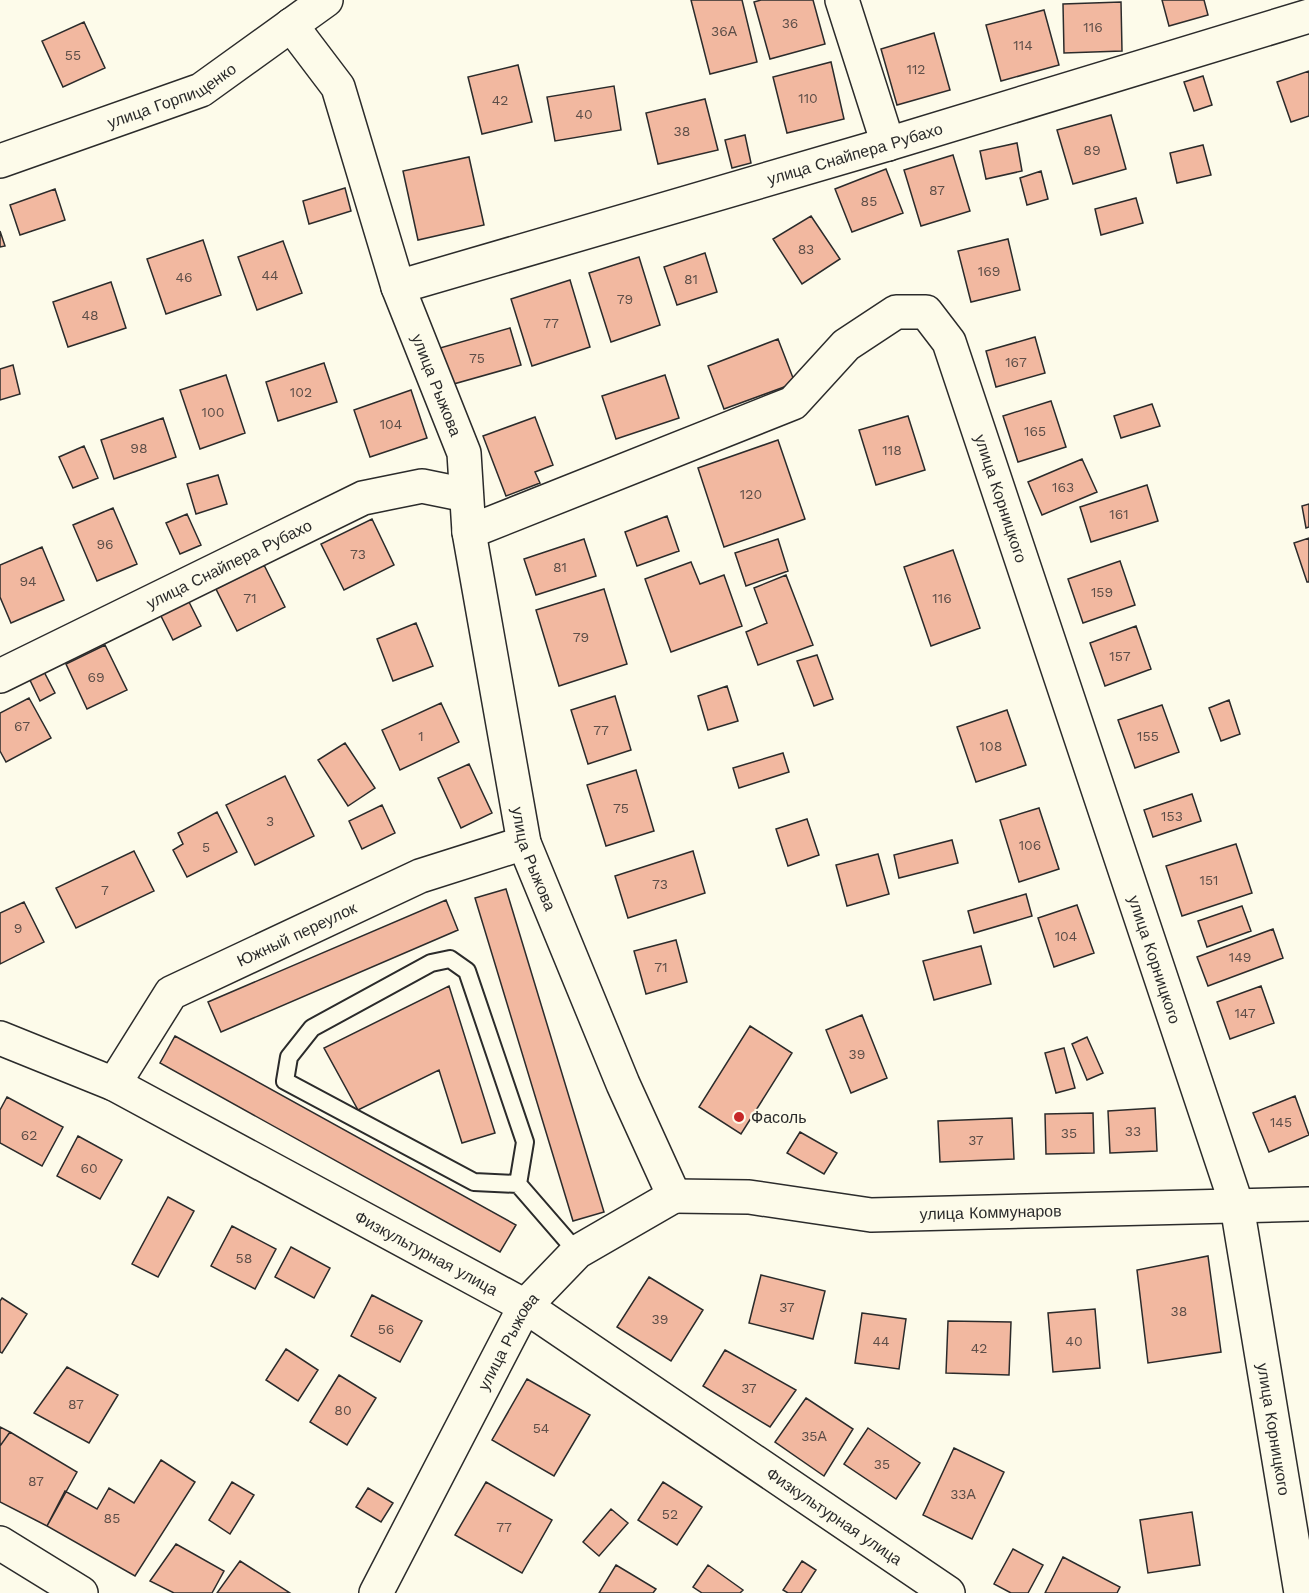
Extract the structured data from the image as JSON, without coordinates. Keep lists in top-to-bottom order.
{
  "streets": {
    "street": [
      "улица Горпищенко",
      "улица Снайпера Рубахо",
      "улица Рыжова",
      "улица Корницкого",
      "Южный переулок",
      "улица Коммунаров",
      "Физкультурная улица"
    ]
  },
  "crossings": [
    ["улица Горпищенко", "улица Рыжова"],
    ["улица Снайпера Рубахо", "улица Рыжова"],
    ["улица Рыжова", "улица Корницкого"],
    ["улица Рыжова", "Южный переулок"],
    ["улица Рыжова", "улица Коммунаров"],
    ["улица Рыжова", "Физкультурная улица"],
    ["улица Корницкого", "улица Коммунаров"],
    ["Южный переулок", "Физкультурная улица"]
  ],
  "places": ["Фасоль"],
  "house_numbers": [
    "36",
    "116",
    "36А",
    "114",
    "55",
    "112",
    "110",
    "42",
    "40",
    "38",
    "89",
    "87",
    "85",
    "83",
    "169",
    "44",
    "46",
    "81",
    "79",
    "48",
    "77",
    "75",
    "167",
    "102",
    "100",
    "104",
    "165",
    "98",
    "118",
    "163",
    "120",
    "161",
    "96",
    "73",
    "81",
    "94",
    "159",
    "71",
    "116",
    "79",
    "157",
    "69",
    "67",
    "77",
    "1",
    "155",
    "108",
    "75",
    "153",
    "3",
    "106",
    "5",
    "151",
    "73",
    "7",
    "9",
    "104",
    "149",
    "71",
    "147",
    "39",
    "145",
    "33",
    "35",
    "62",
    "37",
    "60",
    "58",
    "37",
    "38",
    "39",
    "56",
    "44",
    "40",
    "42",
    "37",
    "87",
    "80",
    "54",
    "35А",
    "35",
    "87",
    "33А",
    "52",
    "85",
    "77"
  ]
}
